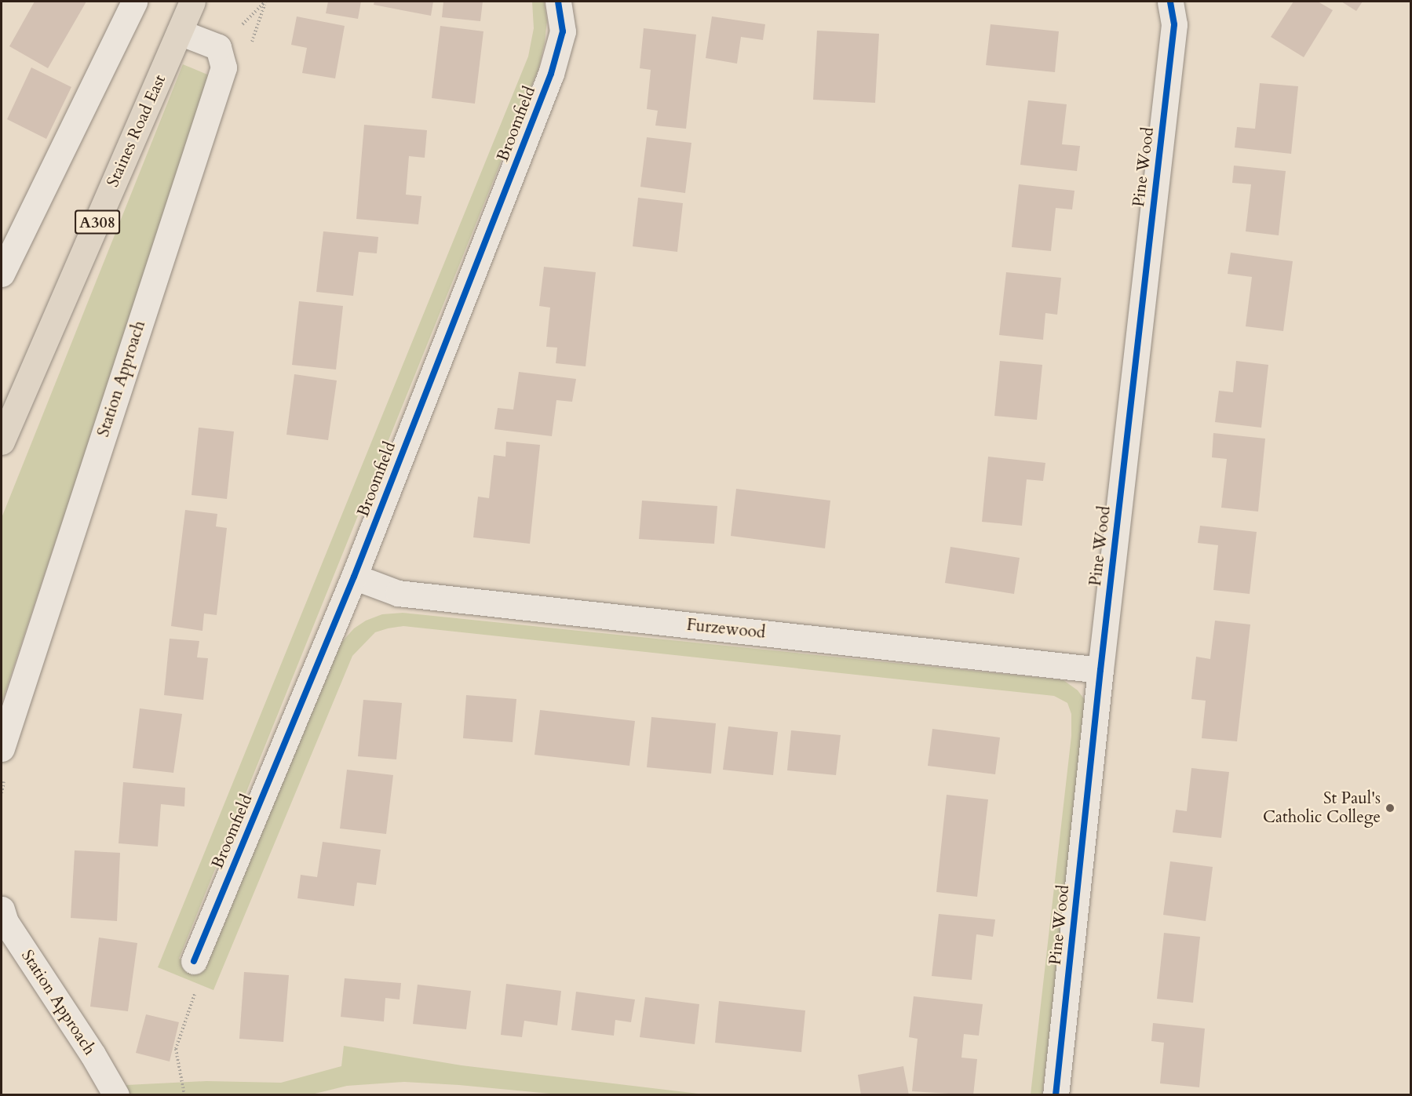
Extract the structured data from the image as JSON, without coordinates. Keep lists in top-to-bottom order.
{
  "streets": {
    "highway": ["Staines Road East", "A308"],
    "street": [
      "Broomfield",
      "Pine Wood",
      "Station Approach",
      "Furzewood"
    ]
  },
  "crossings": [
    ["Broomfield", "Furzewood"],
    ["Staines Road East", "Station Approach"],
    ["Pine Wood", "Furzewood"]
  ],
  "places": ["St Paul's Catholic College"]
}
